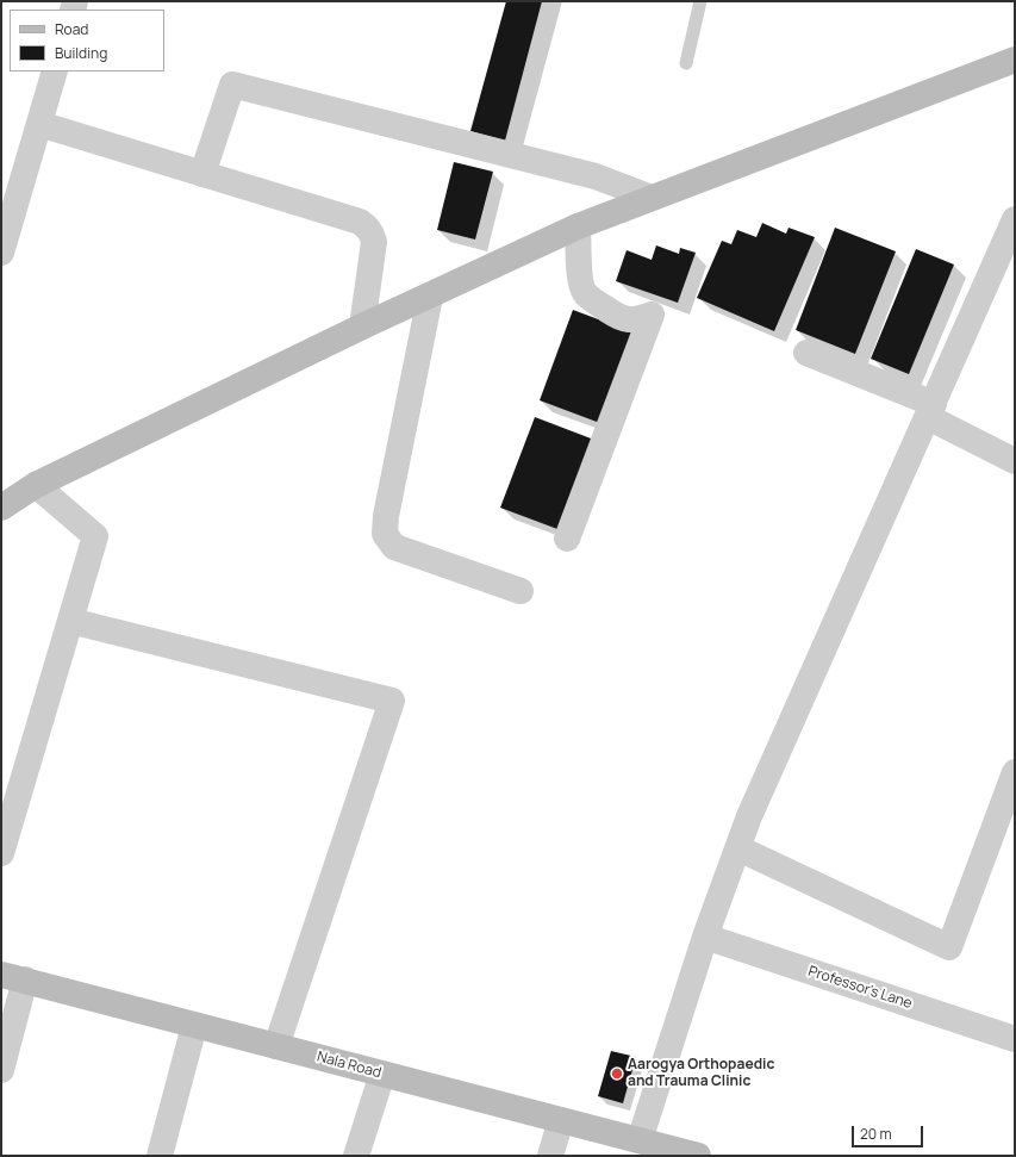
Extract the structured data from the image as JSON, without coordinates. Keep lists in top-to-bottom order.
{
  "streets": {
    "main road": ["Nala Road"],
    "street": ["Professor's Lane"]
  },
  "places": ["Aarogya Orthopaedic and Trauma Clinic"],
  "legend": ["Road", "Building"],
  "scale_bar": "20 m"
}
